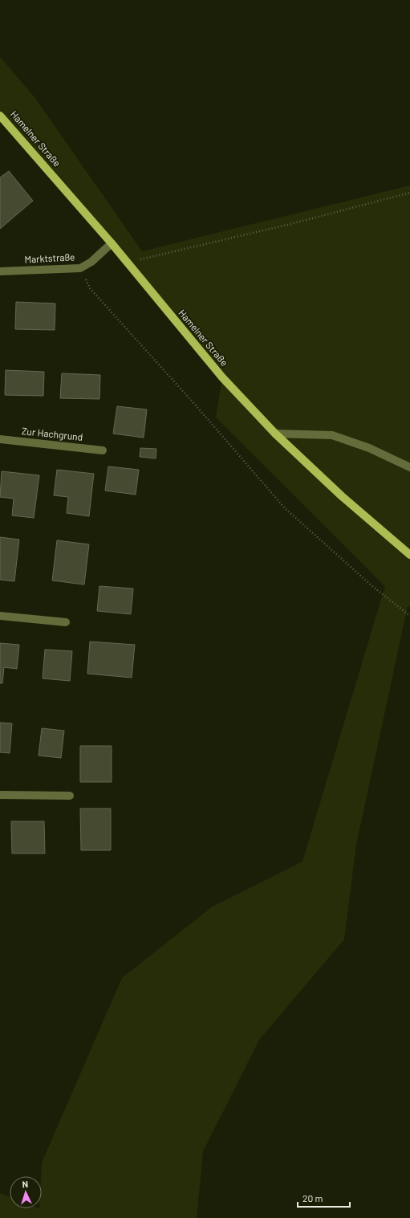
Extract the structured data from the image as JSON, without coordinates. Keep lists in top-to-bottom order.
{
  "streets": {
    "main road": ["Hamelner Straße"],
    "street": ["Marktstraße", "Zur Hachgrund"]
  },
  "crossings": [
    ["Hamelner Straße", "Marktstraße"]
  ],
  "scale_bar": "20 m",
  "north": "top"
}
